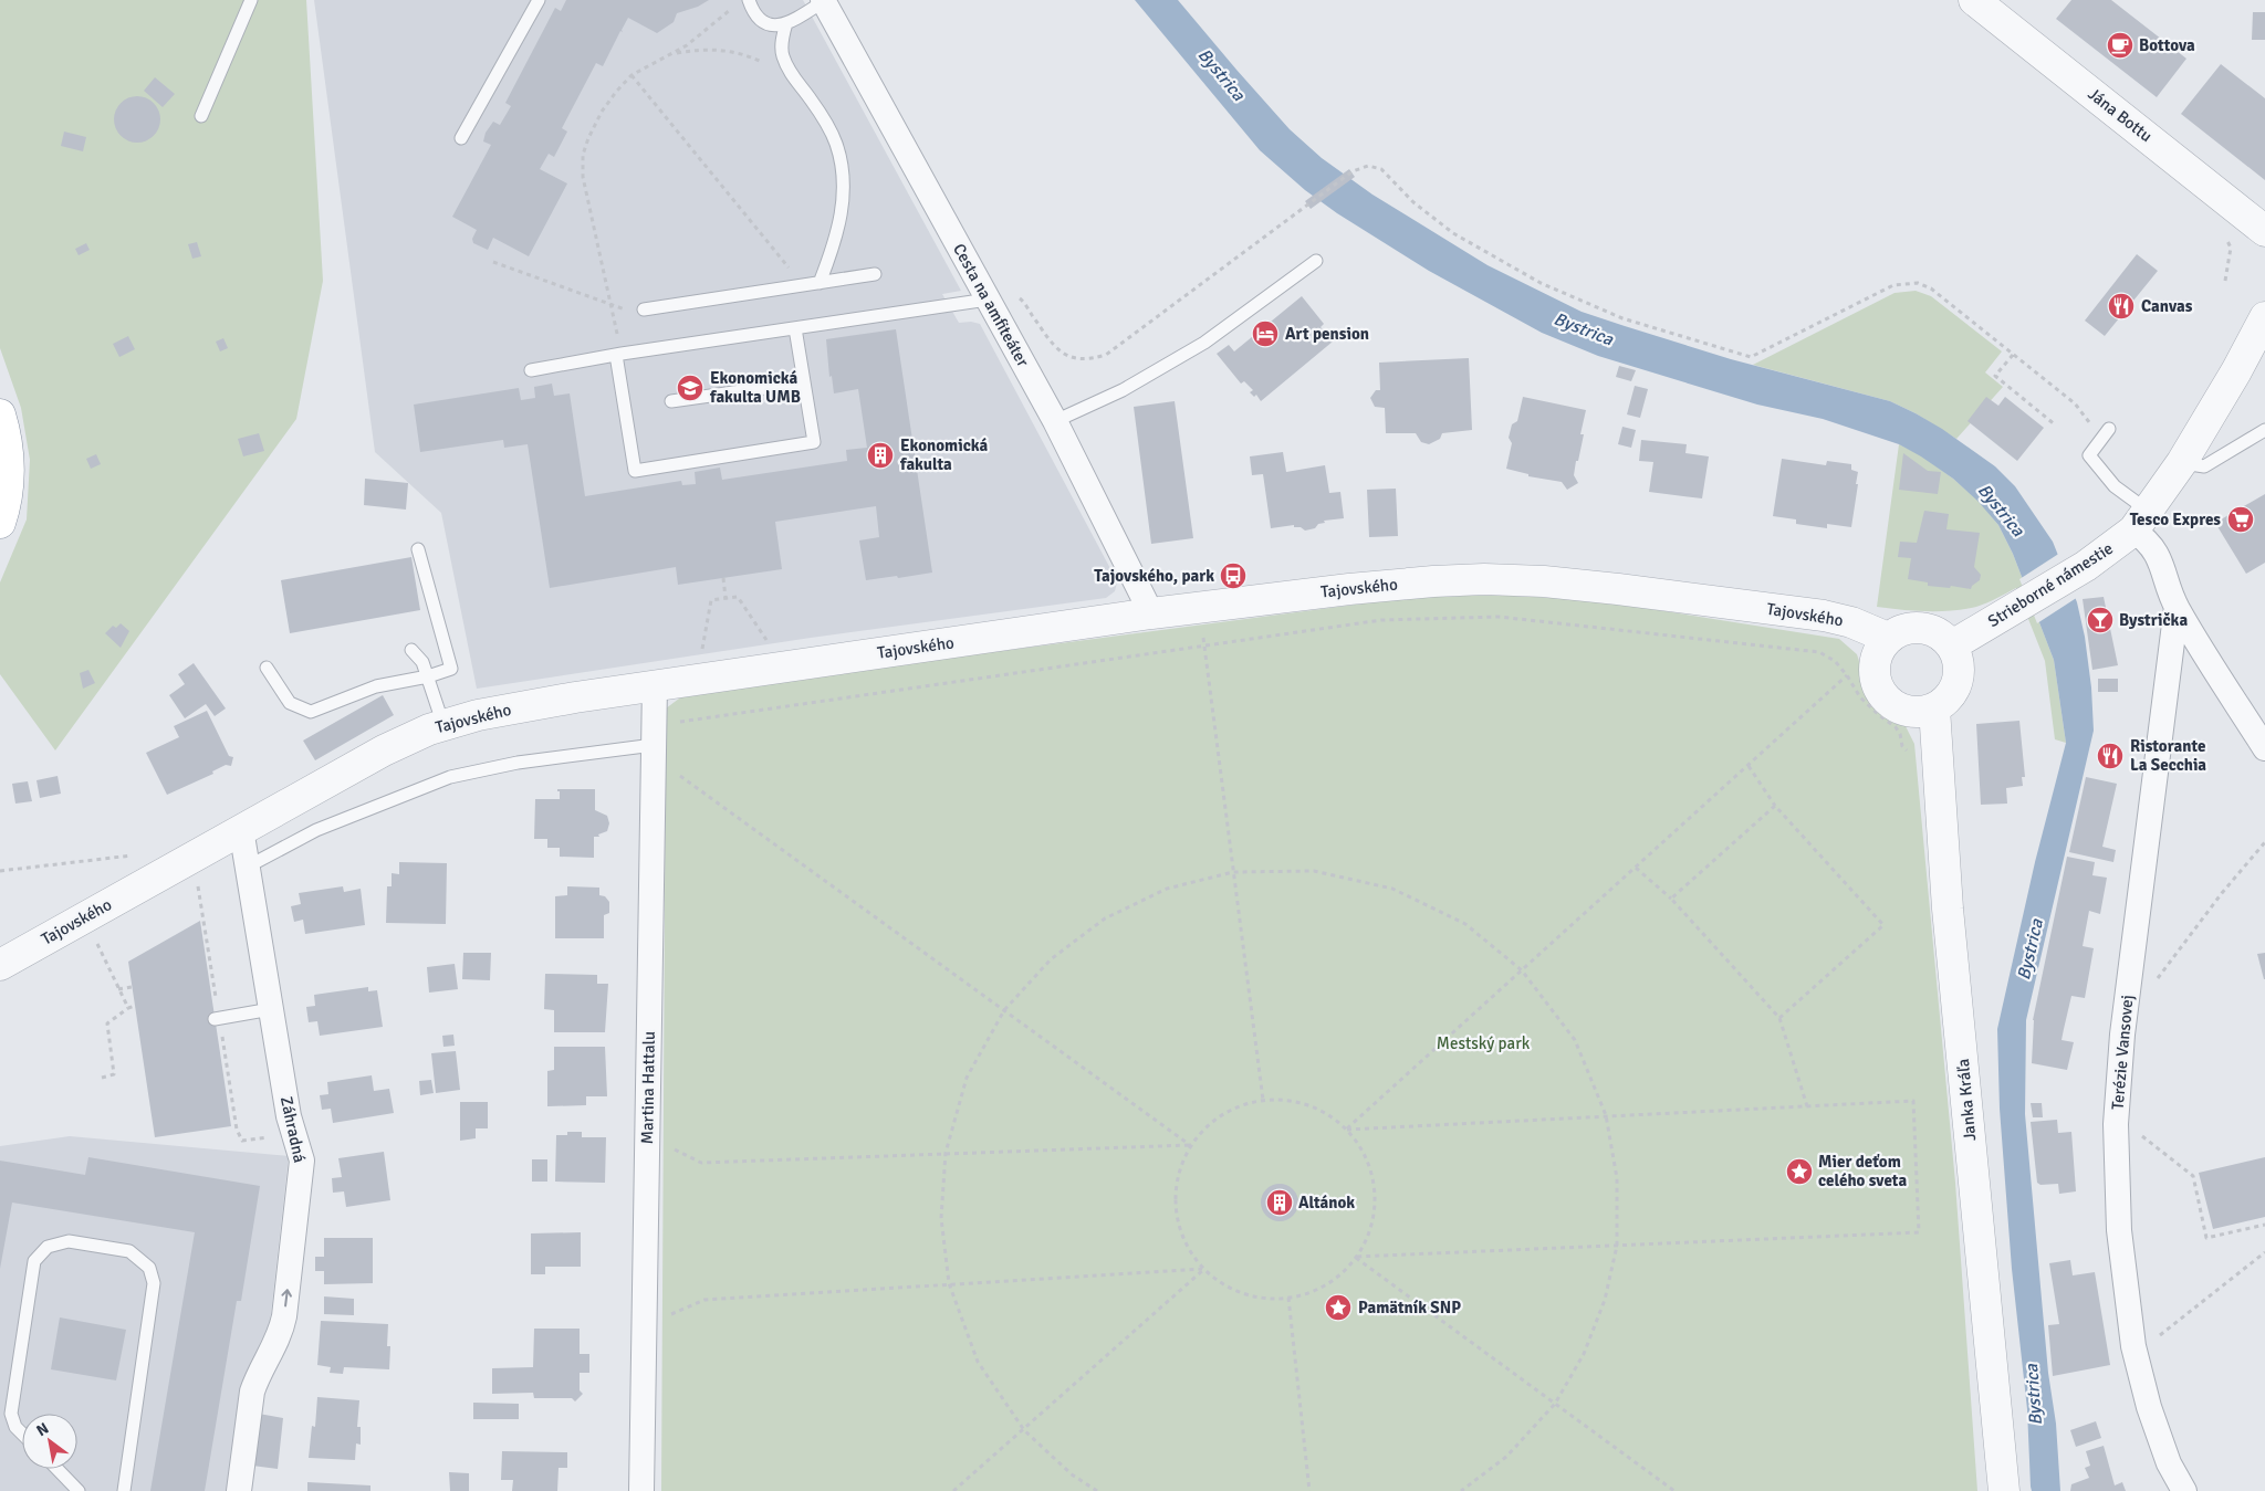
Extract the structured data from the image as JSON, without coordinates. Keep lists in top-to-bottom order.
{
  "streets": {
    "street": [
      "Jána Bottu",
      "Cesta na amfiteáter",
      "Strieborné námestie",
      "Tajovského",
      "Terézie Vansovej",
      "Martina Hattalu",
      "Janka Kráľa",
      "Záhradná"
    ]
  },
  "crossings": [
    ["Cesta na amfiteáter", "Tajovského"],
    ["Strieborné námestie", "Tajovského"],
    ["Strieborné námestie", "Terézie Vansovej"],
    ["Strieborné námestie", "Janka Kráľa"],
    ["Tajovského", "Martina Hattalu"],
    ["Tajovského", "Janka Kráľa"],
    ["Tajovského", "Záhradná"]
  ],
  "one_way": ["Záhradná"],
  "water": ["Bystrica"],
  "parks": ["Mestský park"],
  "places": {
    "cafe": ["Bottova"],
    "restaurant": ["Canvas", "Ristorante La Secchia"],
    "hotel": ["Art pension"],
    "school or university": ["Ekonomická fakulta UMB"],
    "building": ["Ekonomická fakulta", "Altánok"],
    "supermarket": ["Tesco Expres"],
    "bus stop": ["Tajovského, park"],
    "bar": ["Bystrička"],
    "place": ["Mier deťom celého sveta", "Pamätník SNP"]
  },
  "north": "top left"
}
